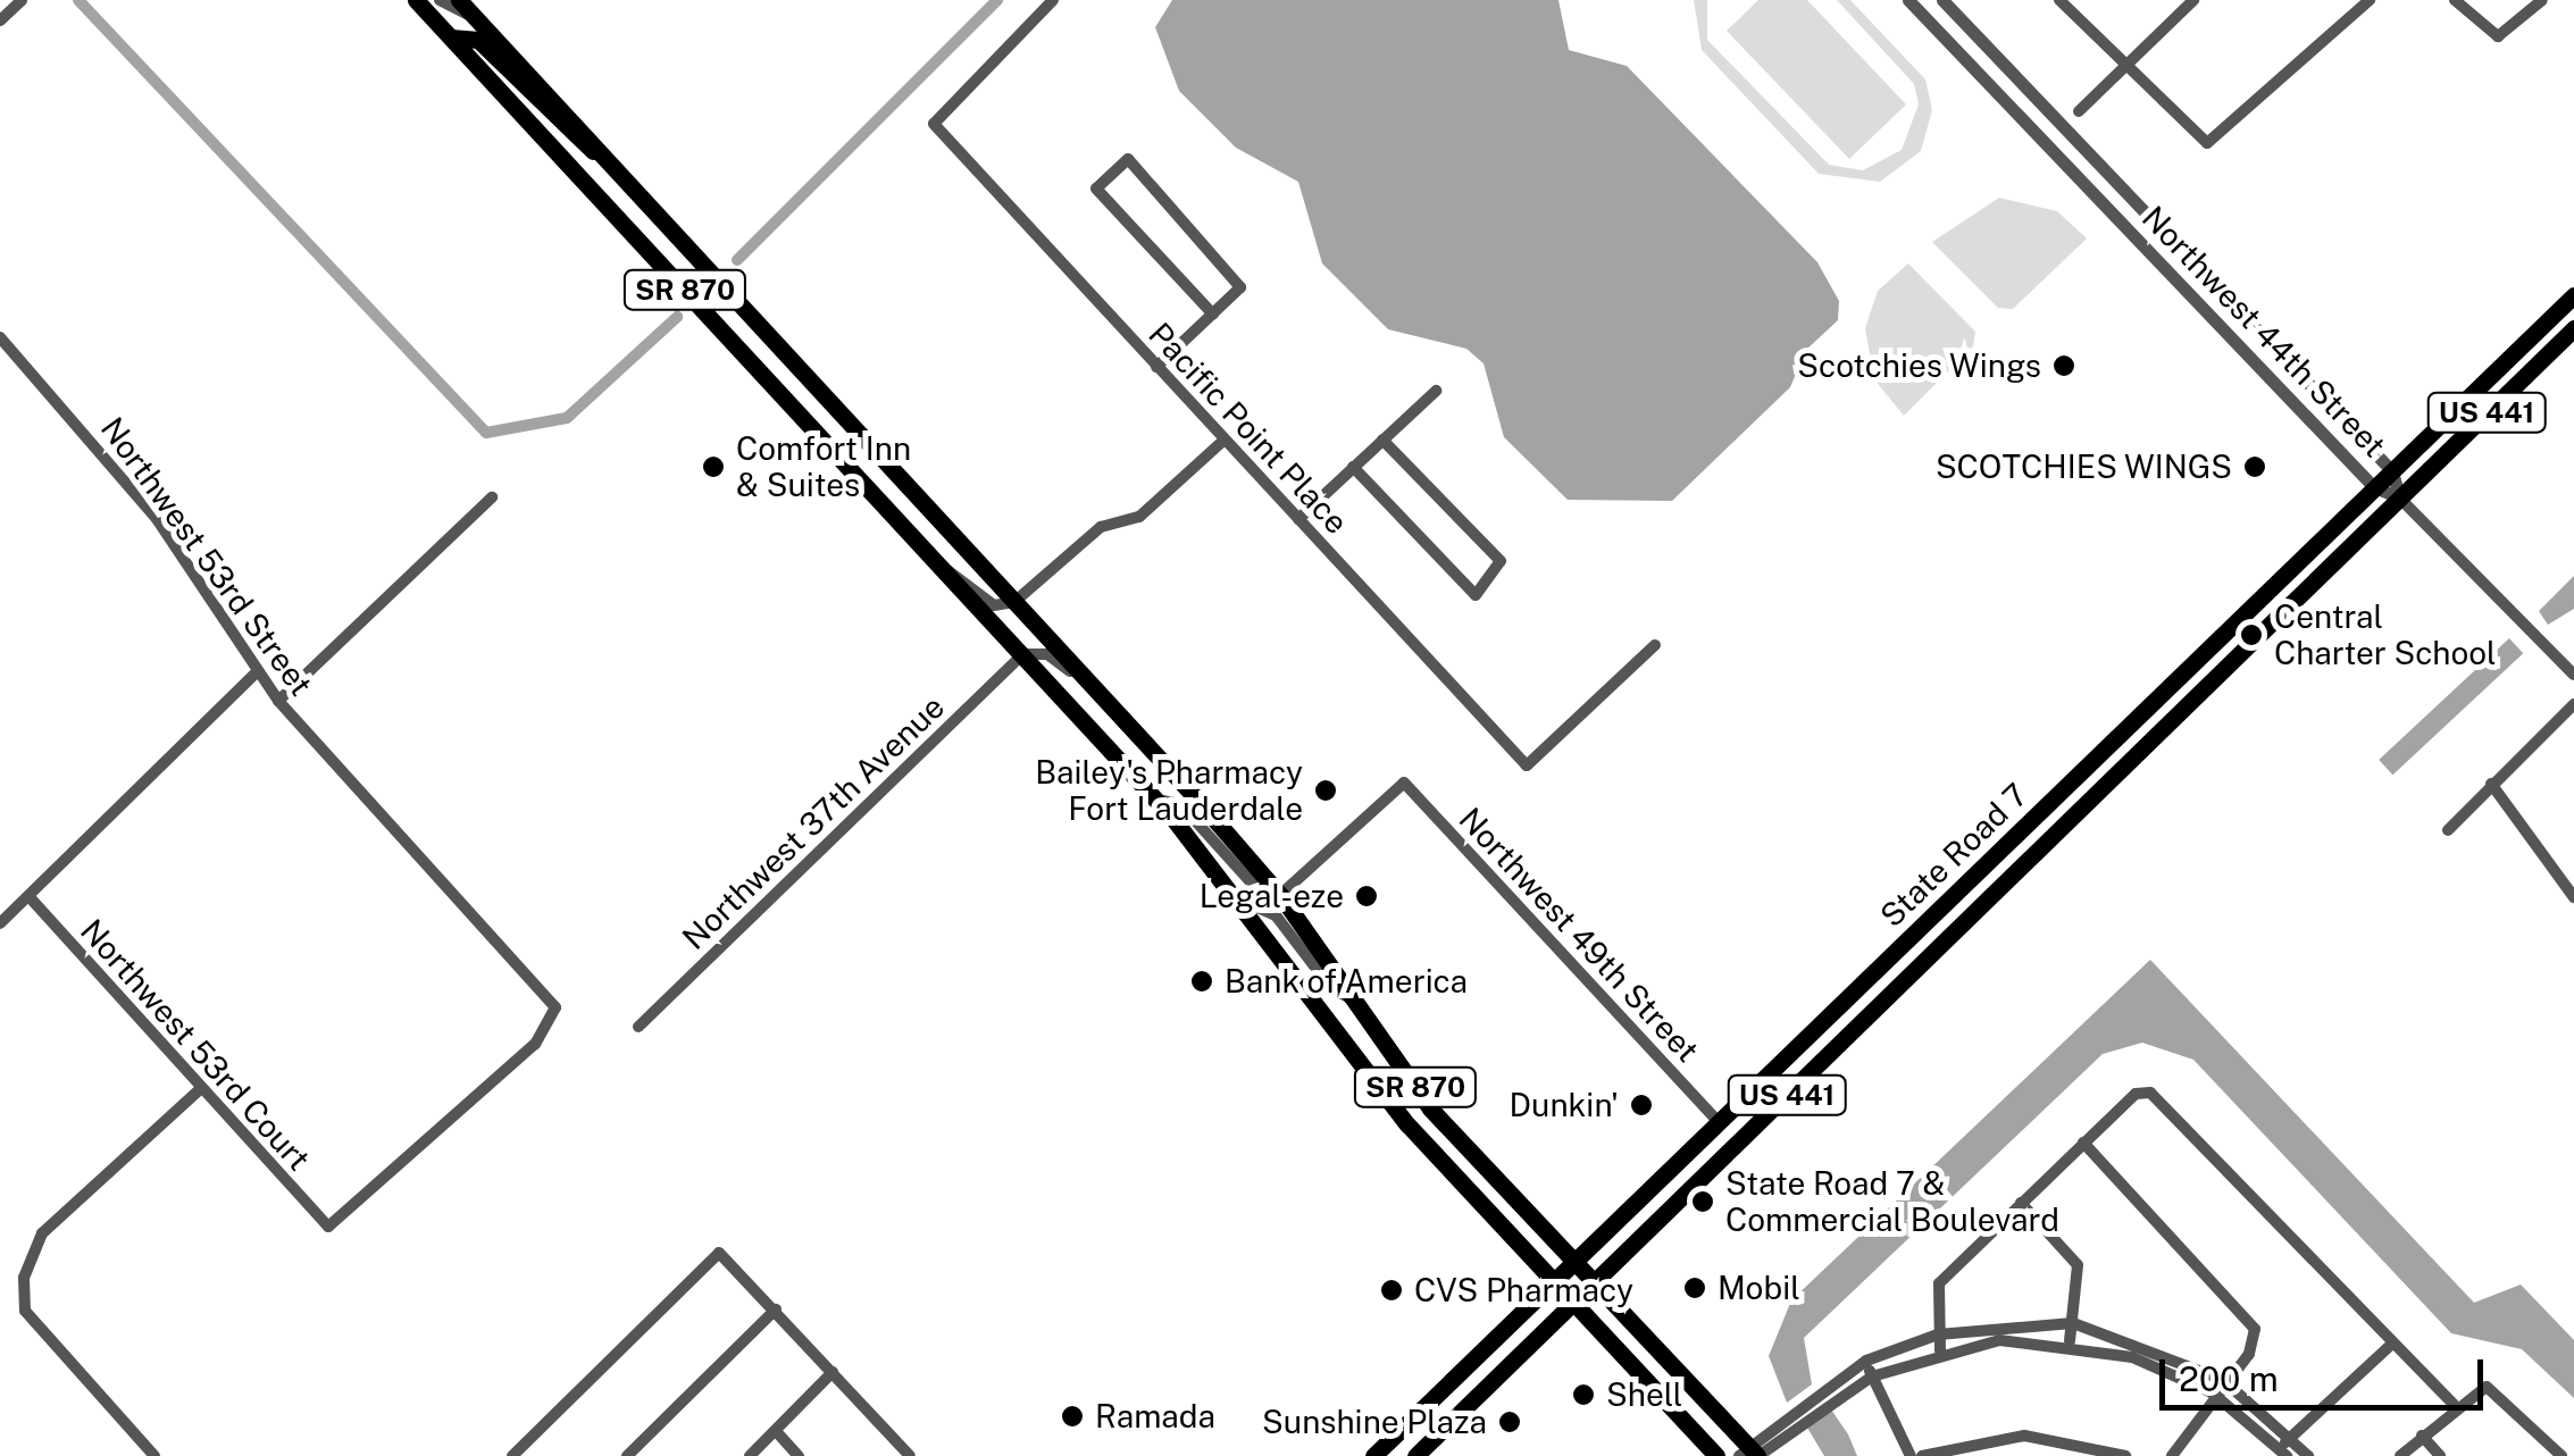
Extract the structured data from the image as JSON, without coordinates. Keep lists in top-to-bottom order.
{
  "streets": {
    "main road": ["SR 870", "US 441", "State Road 7"],
    "street": [
      "Northwest 44th Street",
      "Pacific Point Place",
      "Northwest 53rd Street",
      "Northwest 37th Avenue",
      "Northwest 49th Street",
      "Northwest 53rd Court"
    ]
  },
  "crossings": [
    ["SR 870", "Northwest 37th Avenue"],
    ["SR 870", "State Road 7"],
    ["SR 870", "Northwest 49th Street"],
    ["Northwest 44th Street", "State Road 7"],
    ["Northwest 53rd Street", "Northwest 53rd Court"],
    ["State Road 7", "Northwest 49th Street"]
  ],
  "places": [
    "Scotchies Wings",
    "Comfort Inn & Suites",
    "SCOTCHIES WINGS",
    "Central Charter School",
    "Bailey's Pharmacy Fort Lauderdale",
    "Legal-eze",
    "Bank of America",
    "Dunkin'",
    "State Road 7 & Commercial Boulevard",
    "Mobil",
    "CVS Pharmacy",
    "Shell",
    "Ramada",
    "Sunshine Plaza"
  ],
  "scale_bar": "200 m"
}
